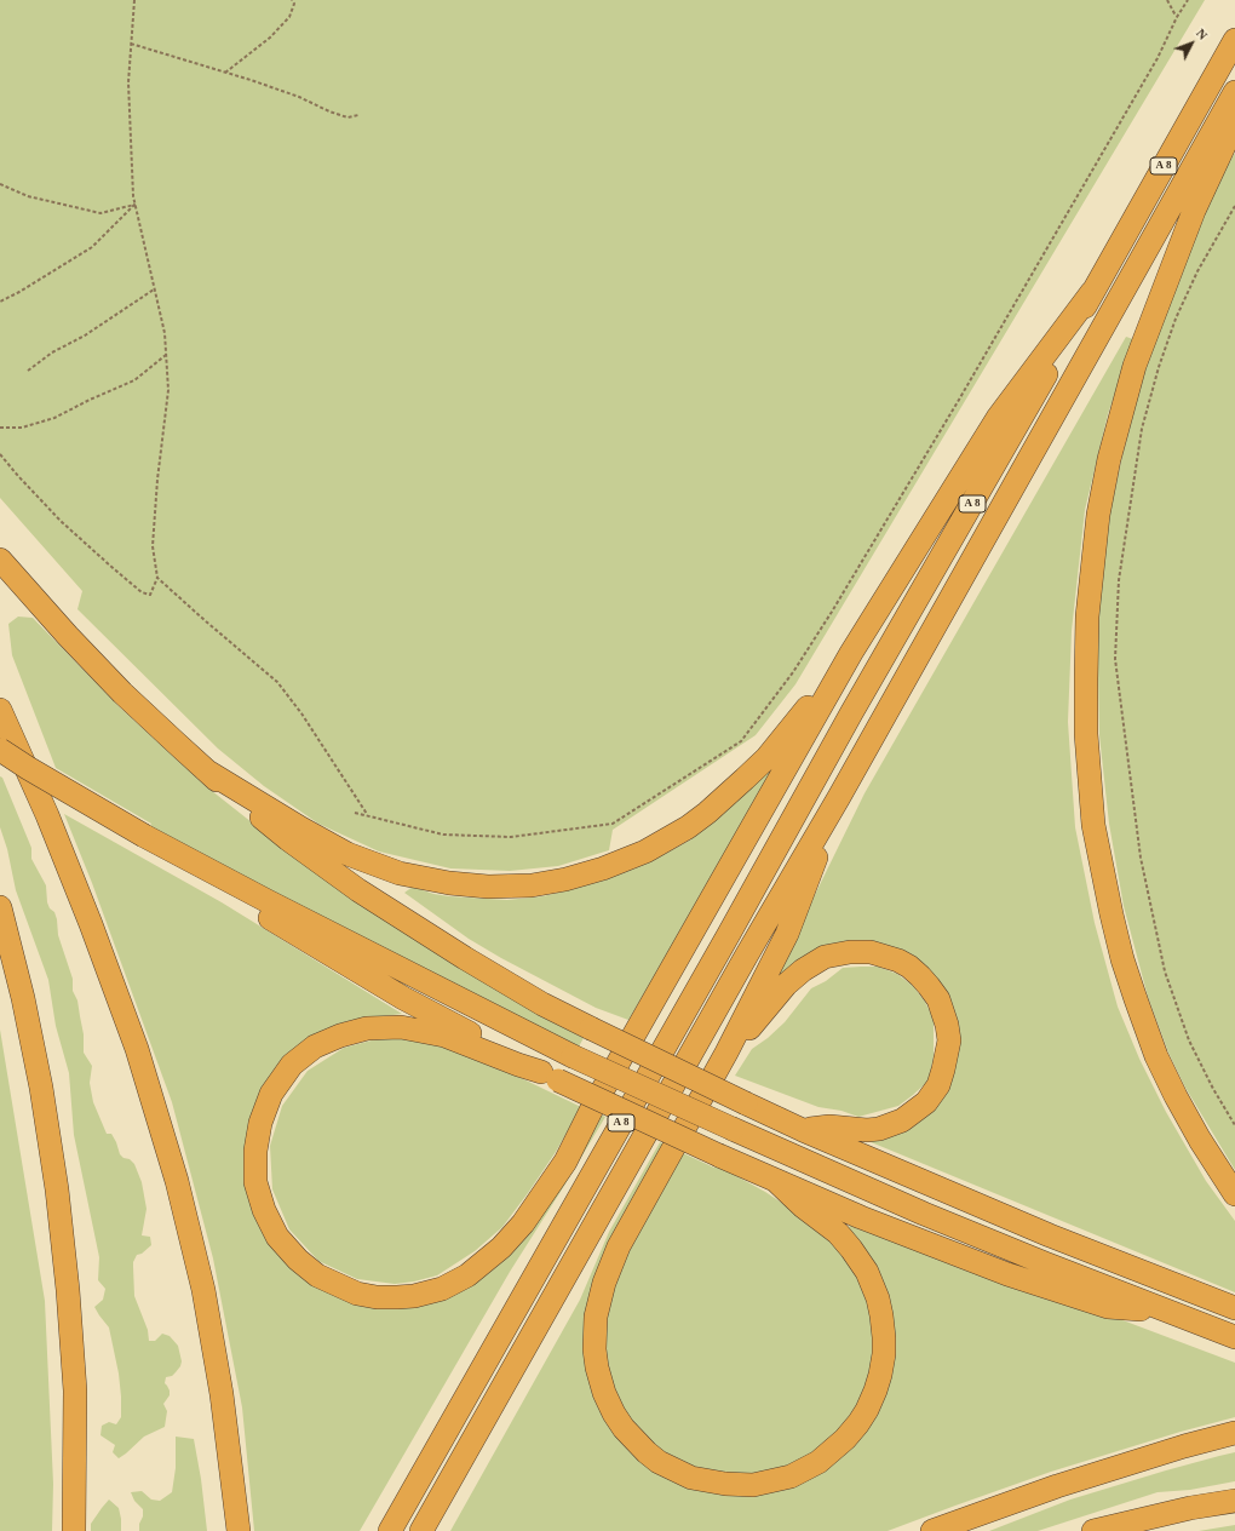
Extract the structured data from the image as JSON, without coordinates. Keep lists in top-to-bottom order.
{
  "streets": {
    "highway": ["A 8"]
  },
  "north": "top right"
}
